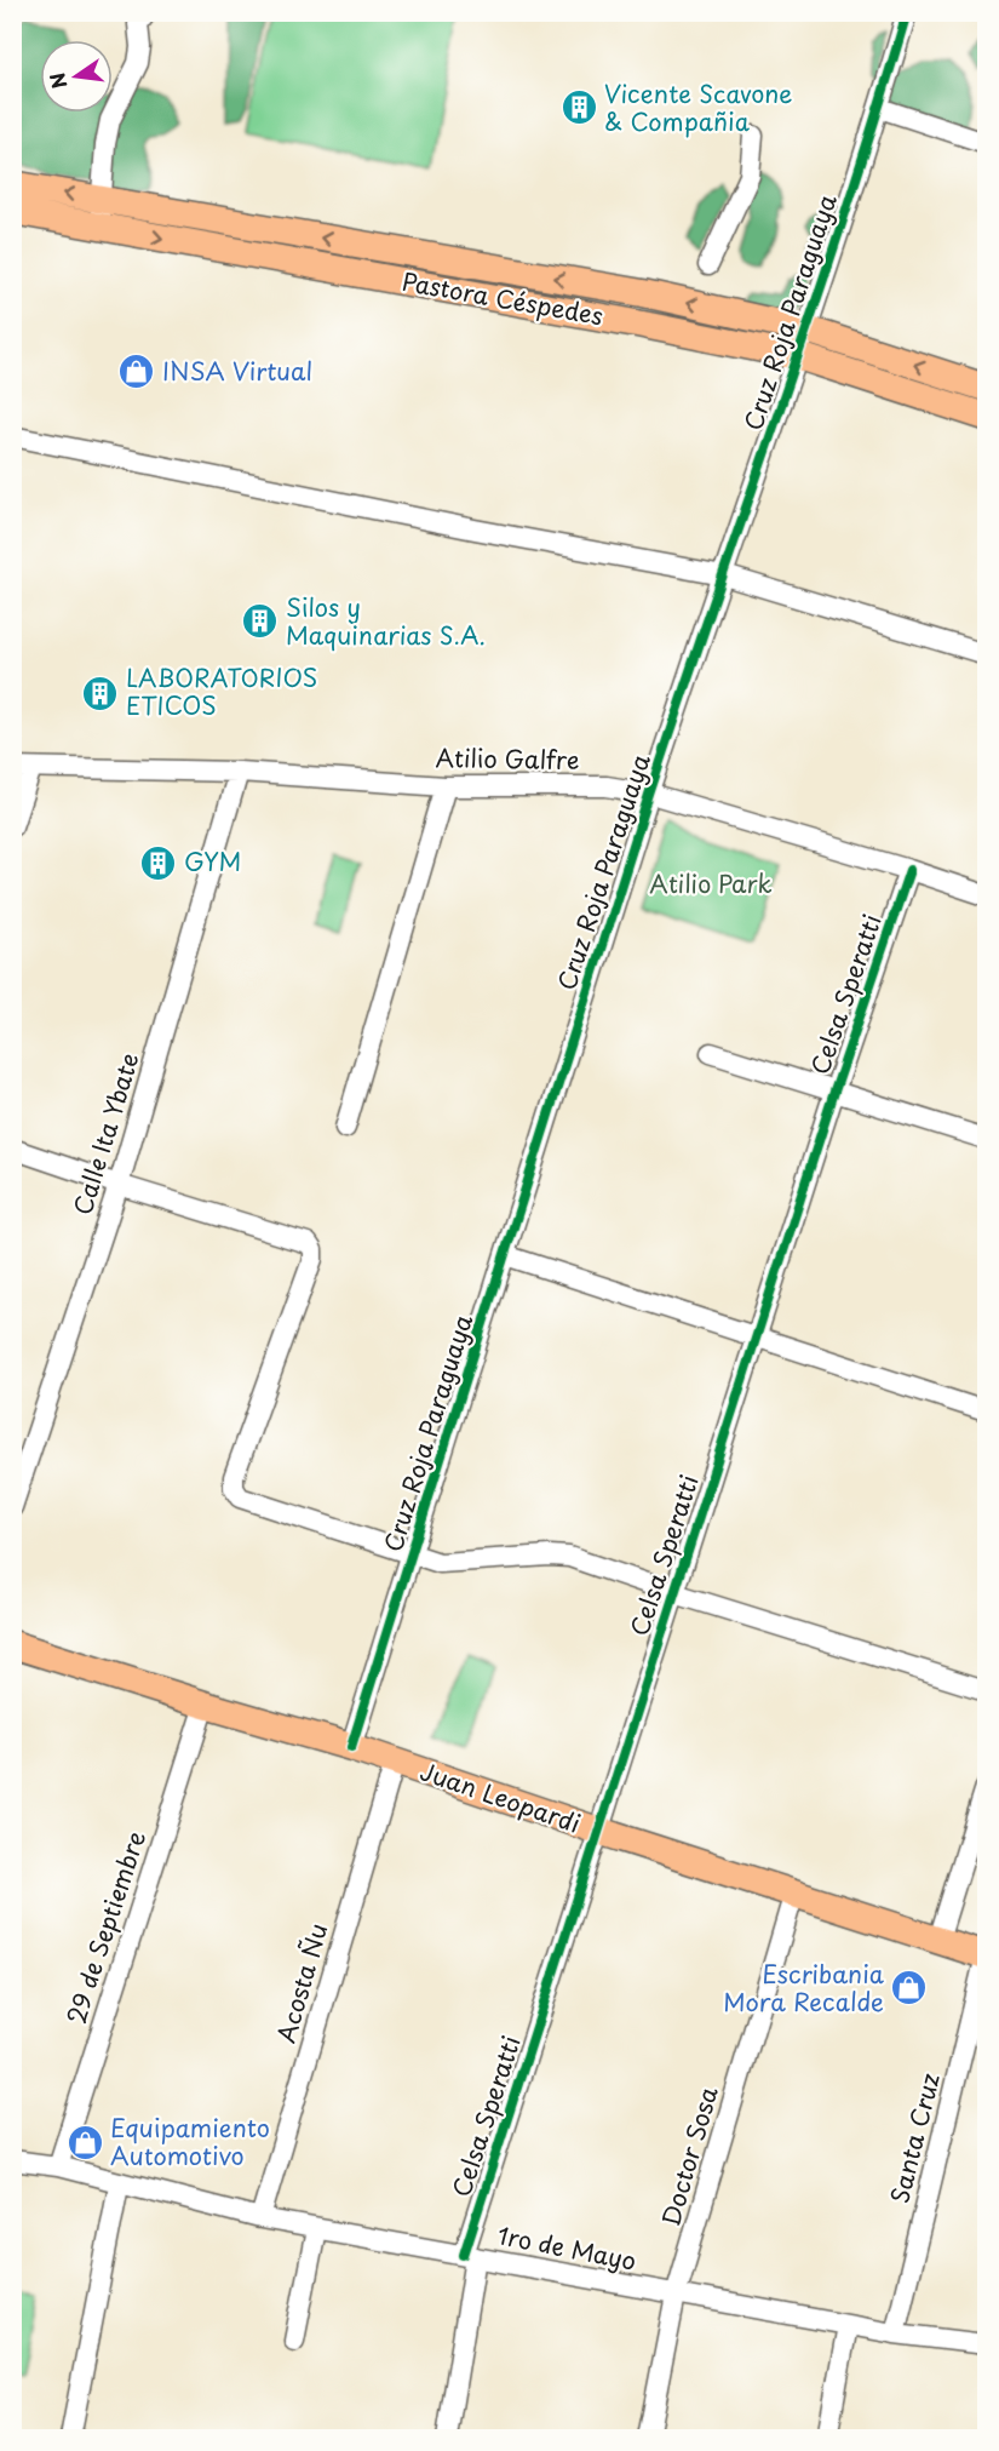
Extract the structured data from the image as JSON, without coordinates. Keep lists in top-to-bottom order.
{
  "streets": {
    "main road": ["Pastora Céspedes", "Juan Leopardi"],
    "street": [
      "Cruz Roja Paraguaya",
      "Atilio Galfre",
      "Celsa Speratti",
      "Calle Ita Ybate",
      "29 de Septiembre",
      "Acosta Ñu",
      "Santa Cruz",
      "Doctor Sosa",
      "1ro de Mayo"
    ]
  },
  "crossings": [
    ["Pastora Céspedes", "Cruz Roja Paraguaya"],
    ["Cruz Roja Paraguaya", "Atilio Galfre"],
    ["Cruz Roja Paraguaya", "Juan Leopardi"],
    ["Atilio Galfre", "Celsa Speratti"],
    ["Atilio Galfre", "Calle Ita Ybate"],
    ["Celsa Speratti", "Juan Leopardi"],
    ["Celsa Speratti", "1ro de Mayo"],
    ["Juan Leopardi", "29 de Septiembre"],
    ["Juan Leopardi", "Acosta Ñu"],
    ["Juan Leopardi", "Santa Cruz"],
    ["Juan Leopardi", "Doctor Sosa"],
    ["29 de Septiembre", "1ro de Mayo"],
    ["Acosta Ñu", "1ro de Mayo"],
    ["Santa Cruz", "1ro de Mayo"],
    ["Doctor Sosa", "1ro de Mayo"]
  ],
  "parks": ["Atilio Park"],
  "places": {
    "building": [
      "Vicente Scavone & Compañia",
      "Silos y Maquinarias S.A.",
      "LABORATORIOS ETICOS",
      "GYM"
    ],
    "shop": ["INSA Virtual", "Escribania Mora Recalde", "Equipamiento Automotivo"]
  },
  "north": "left"
}
